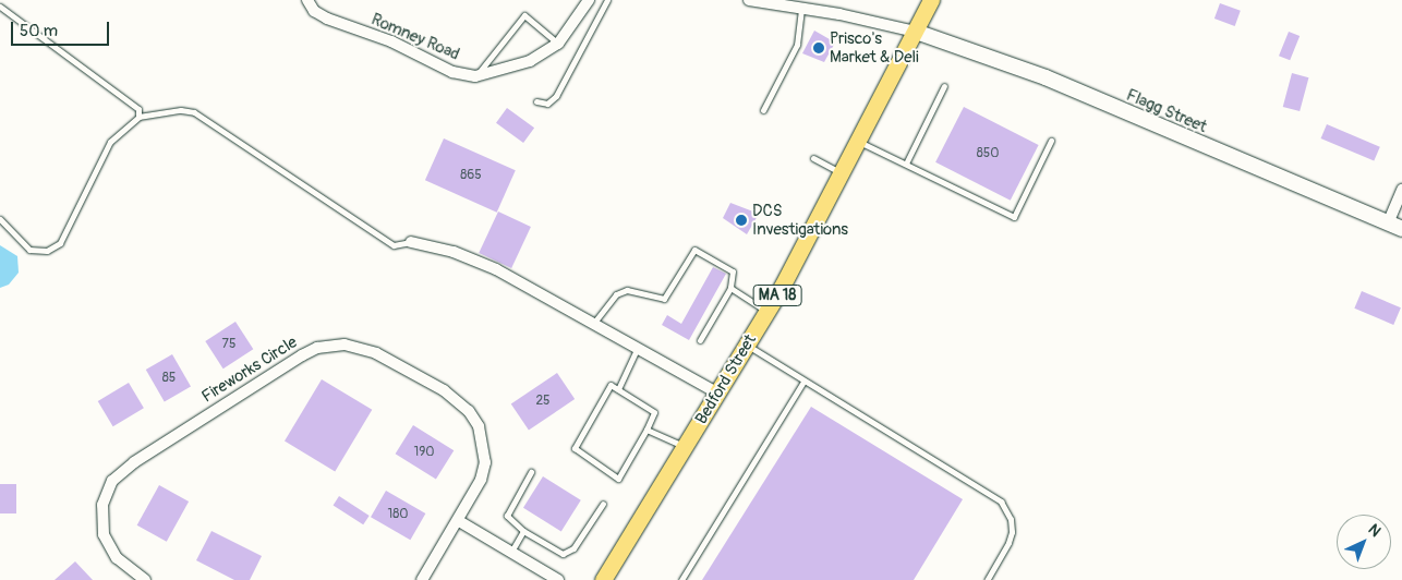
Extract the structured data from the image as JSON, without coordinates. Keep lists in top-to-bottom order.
{
  "streets": {
    "main road": ["MA 18", "Bedford Street"],
    "street": ["Romney Road", "Flagg Street", "Fireworks Circle"]
  },
  "crossings": [
    ["Flagg Street", "Bedford Street"]
  ],
  "places": ["Prisco's Market & Deli", "DCS Investigations"],
  "house_numbers": [
    "850",
    "865",
    "75",
    "85",
    "25",
    "190",
    "180"
  ],
  "scale_bar": "50 m",
  "north": "top right"
}
